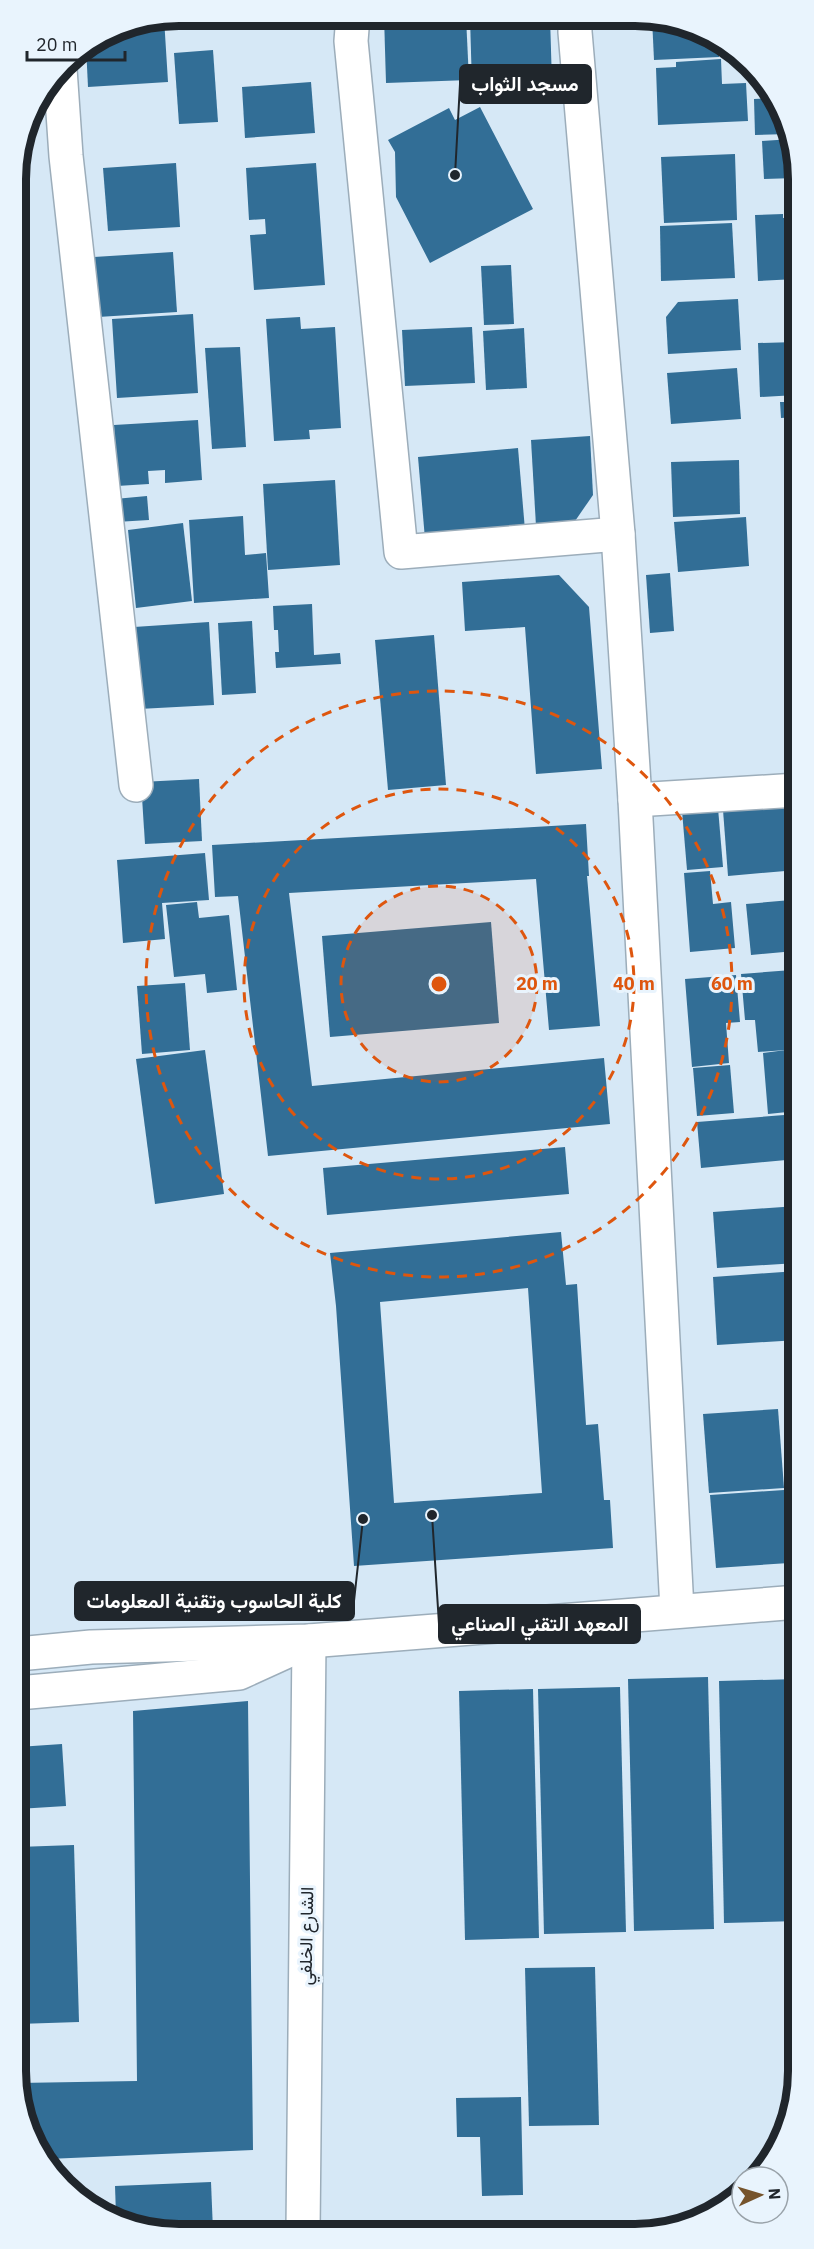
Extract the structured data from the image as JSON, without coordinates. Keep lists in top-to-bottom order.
{
  "streets": {
    "street": ["الشارع الخلفي"]
  },
  "places": ["مسجد الثواب", "المعهد التقني الصناعي", "كلية الحاسوب وتقنية المعلومات"],
  "scale_bar": "20 m",
  "north": "right",
  "rings": ["20 m", "40 m", "60 m"]
}
